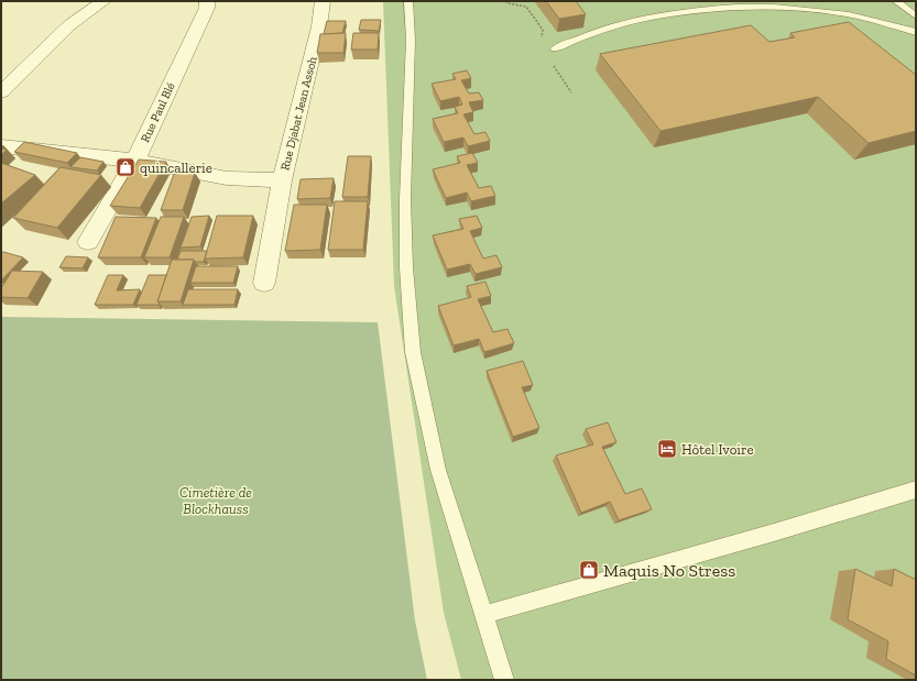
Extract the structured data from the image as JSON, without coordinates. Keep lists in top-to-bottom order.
{
  "streets": {
    "street": ["Rue Paul Blé", "Rue Djabat Jean Assoh"]
  },
  "crossings": [
    ["Rue Paul Blé", "Rue Djabat Jean Assoh"]
  ],
  "parks": ["Cimetière de Blockhauss"],
  "places": {
    "shop": ["quincallerie", "Maquis No Stress"],
    "hotel": ["Hôtel Ivoire"]
  }
}
